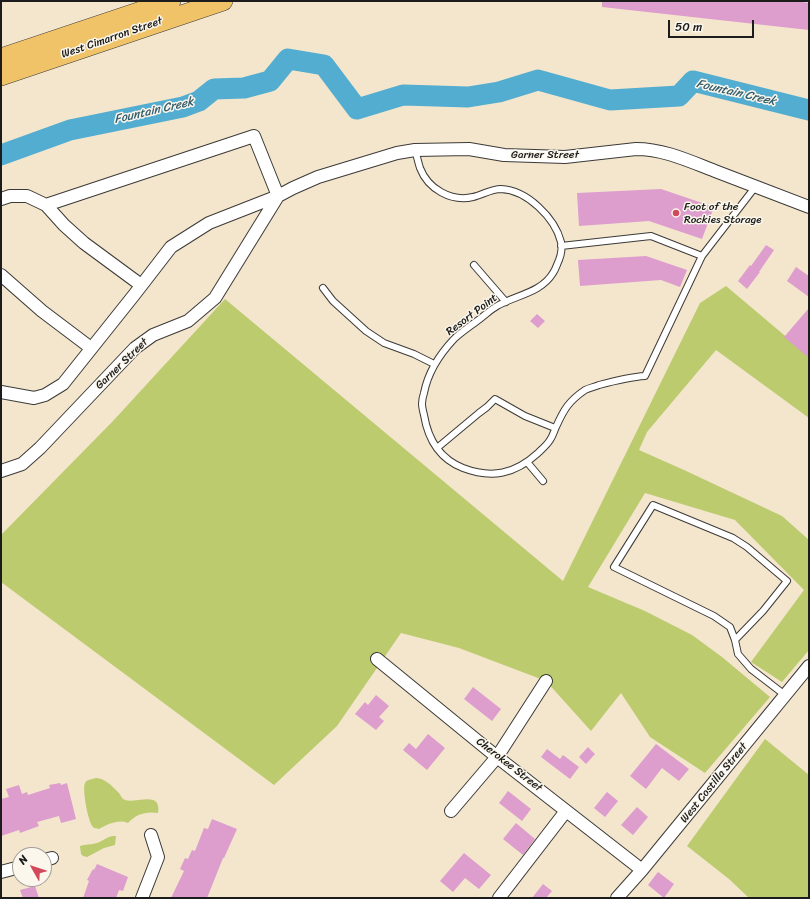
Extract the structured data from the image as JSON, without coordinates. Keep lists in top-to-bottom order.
{
  "streets": {
    "highway": ["West Cimarron Street"],
    "street": ["Garner Street", "Cherokee Street", "West Costilla Street"],
    "lane": ["Resort Point"]
  },
  "crossings": [
    ["Garner Street", "Resort Point"],
    ["Cherokee Street", "West Costilla Street"]
  ],
  "water": ["Fountain Creek"],
  "places": ["Foot of the Rockies Storage"],
  "scale_bar": "50 m",
  "north": "top left"
}
